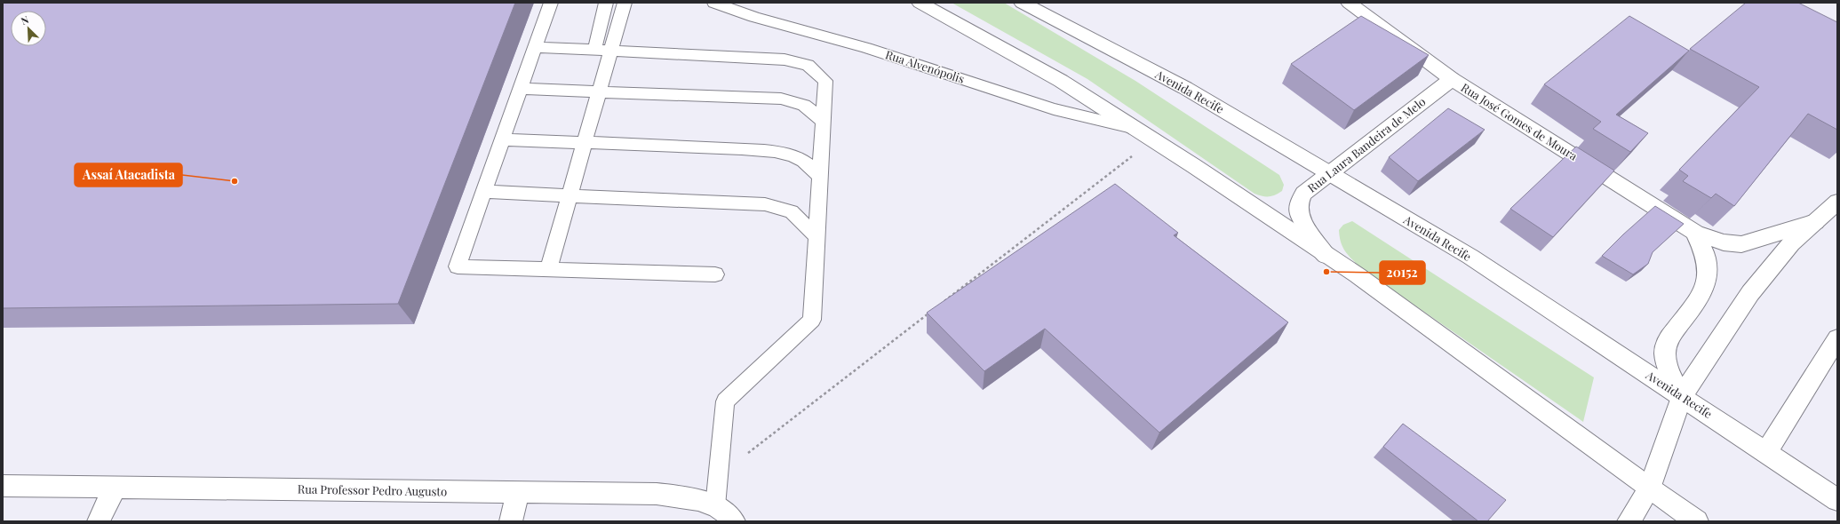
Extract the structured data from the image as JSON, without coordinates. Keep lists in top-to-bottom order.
{
  "streets": {
    "main road": [
      "Avenida Recife",
      "Rua José Gomes de Moura",
      "Rua Laura Bandeira de Melo",
      "Rua Professor Pedro Augusto"
    ],
    "lane": ["Rua Alvenópolis"]
  },
  "crossings": [
    ["Avenida Recife", "Rua Laura Bandeira de Melo"],
    ["Rua José Gomes de Moura", "Rua Laura Bandeira de Melo"]
  ],
  "places": ["Assaí Atacadista", "20152"],
  "north": "top left"
}
